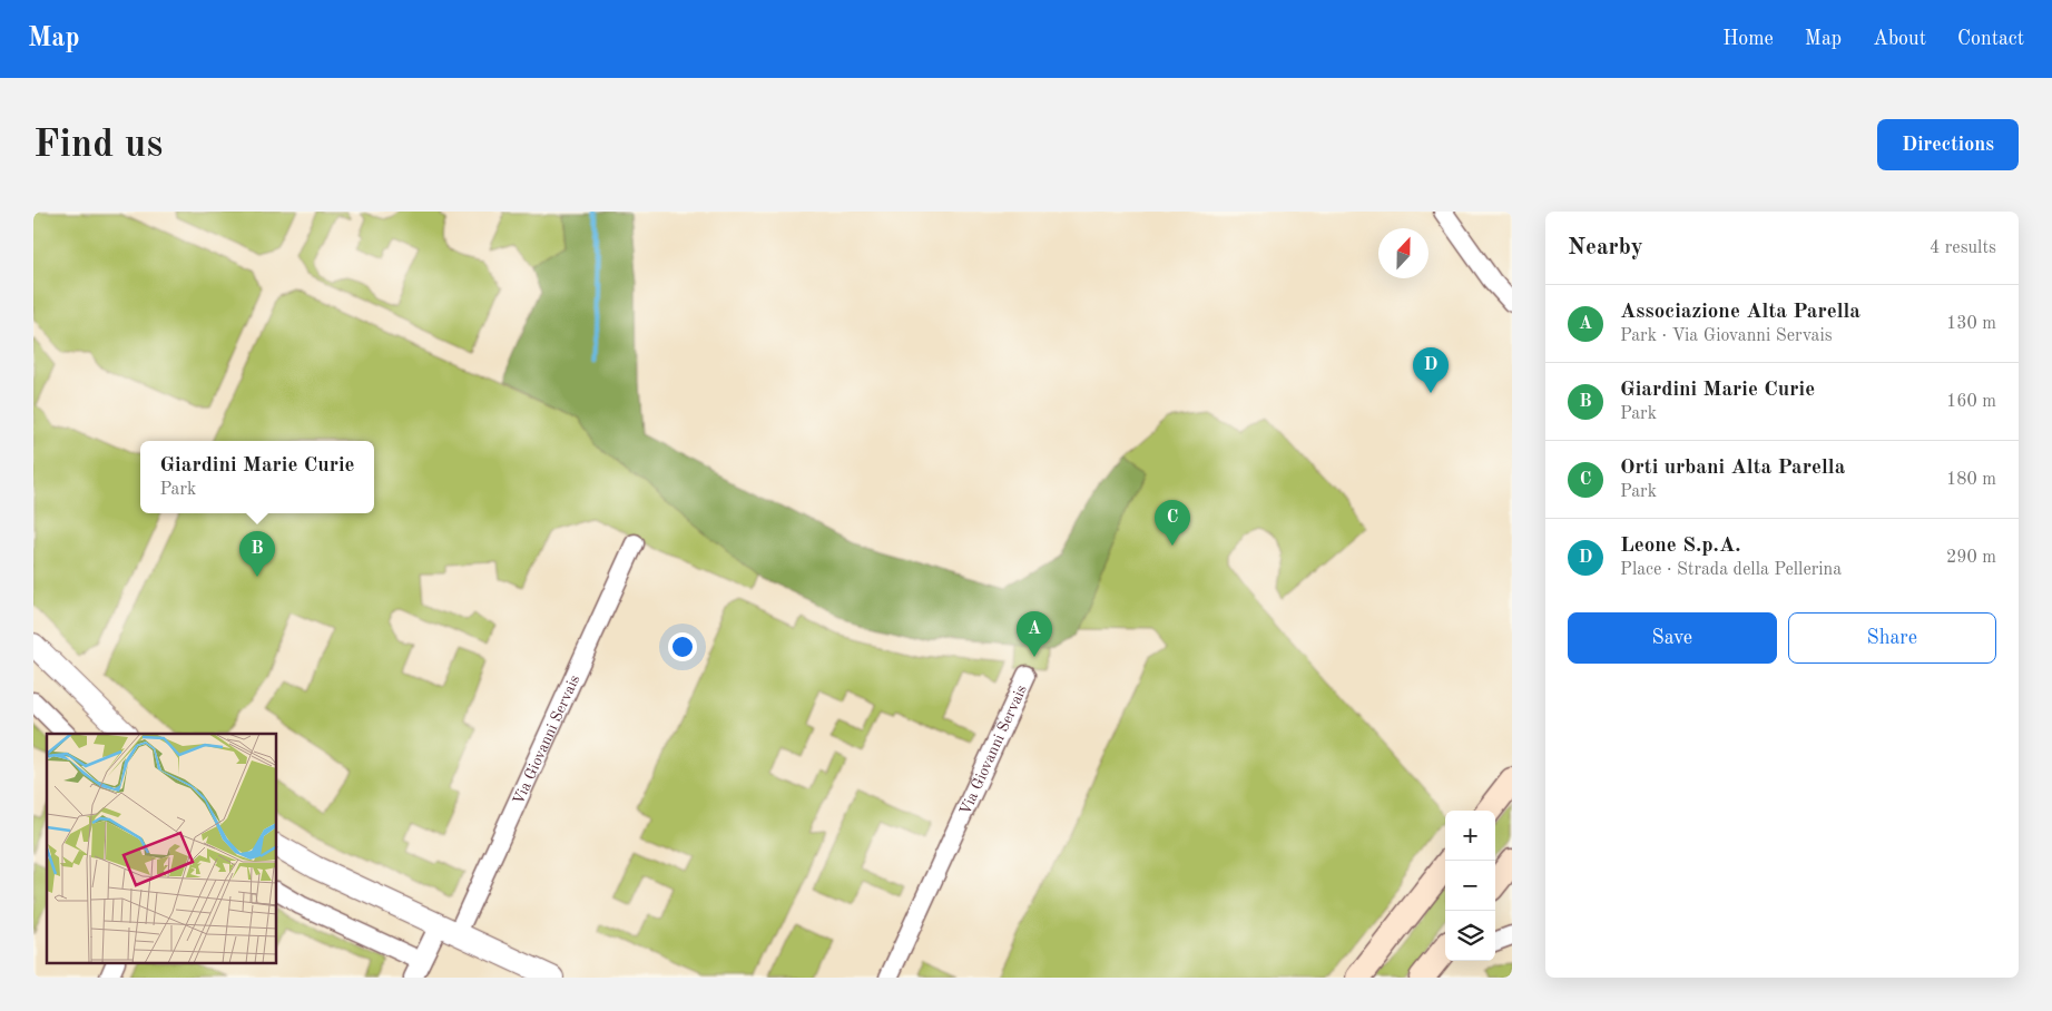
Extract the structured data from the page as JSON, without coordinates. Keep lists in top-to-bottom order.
{
  "streets": {
    "street": ["Via Giovanni Servais"]
  },
  "north": "top",
  "page": {
    "header": "Map",
    "nav": [
      "Home",
      "Map",
      "About",
      "Contact"
    ],
    "buttons": [
      "Directions",
      ["Save", "Share"]
    ],
    "title": "Find us",
    "heading": ["Nearby", "4 results"],
    "list": [
      {
        "mark": "A",
        "name": "Associazione Alta Parella",
        "note": "Park · Via Giovanni Servais",
        "value": "130 m"
      },
      {
        "mark": "B",
        "name": "Giardini Marie Curie",
        "note": "Park",
        "value": "160 m"
      },
      {
        "mark": "C",
        "name": "Orti urbani Alta Parella",
        "note": "Park",
        "value": "180 m"
      },
      {
        "mark": "D",
        "name": "Leone S.p.A.",
        "note": "Place · Strada della Pellerina",
        "value": "290 m"
      }
    ],
    "pins": [
      "D",
      "C",
      "B",
      "A"
    ],
    "popup": ["Giardini Marie Curie", "Park"],
    "map_buttons": ["+", "−"]
  }
}
